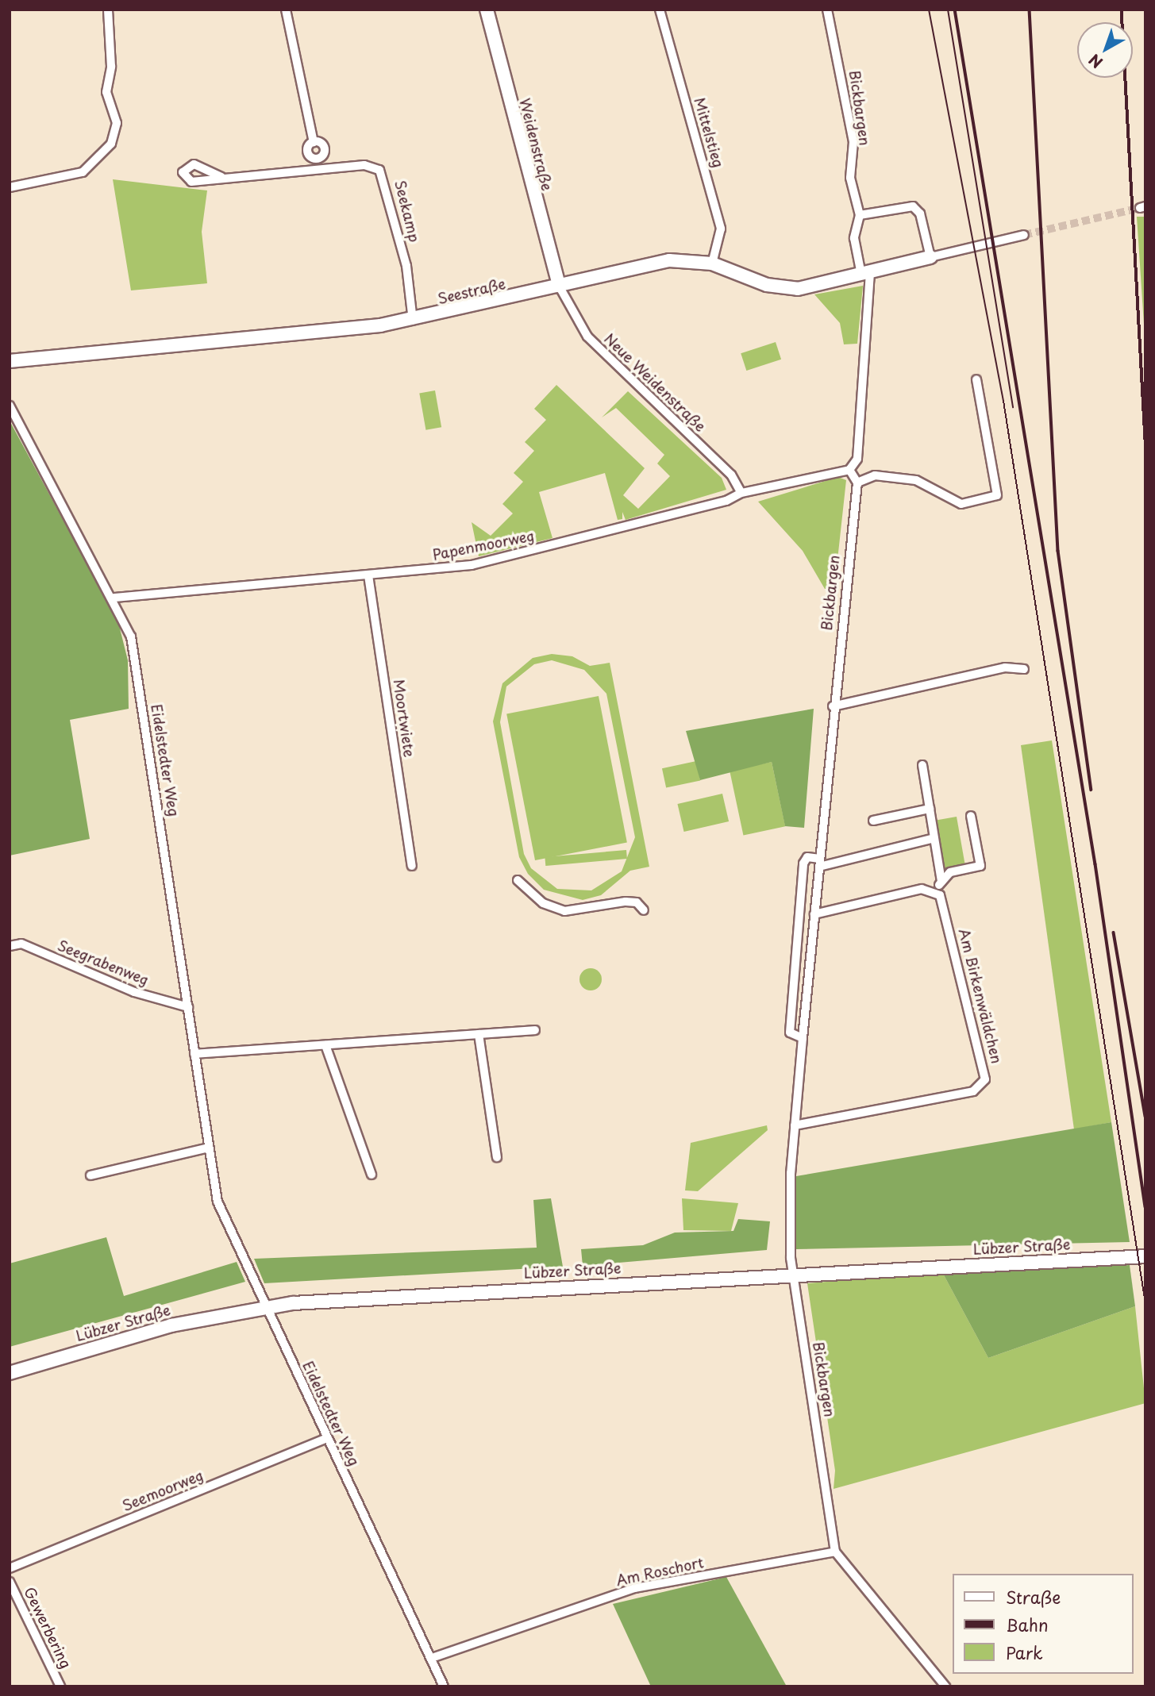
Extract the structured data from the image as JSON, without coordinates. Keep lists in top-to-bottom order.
{
  "streets": {
    "street": [
      "Bickbargen",
      "Mittelstieg",
      "Weidenstraße",
      "Seekamp",
      "Seestraße",
      "Neue Weidenstraße",
      "Papenmoorweg",
      "Moortwiete",
      "Eidelstedter Weg",
      "Seegrabenweg",
      "Am Birkenwäldchen",
      "Lübzer Straße",
      "Seemoorweg",
      "Am Roschort",
      "Gewerbering"
    ]
  },
  "crossings": [
    ["Bickbargen", "Seestraße"],
    ["Bickbargen", "Papenmoorweg"],
    ["Bickbargen", "Am Birkenwäldchen"],
    ["Bickbargen", "Lübzer Straße"],
    ["Bickbargen", "Am Roschort"],
    ["Mittelstieg", "Seestraße"],
    ["Weidenstraße", "Seestraße"],
    ["Weidenstraße", "Neue Weidenstraße"],
    ["Seekamp", "Seestraße"],
    ["Seestraße", "Neue Weidenstraße"],
    ["Neue Weidenstraße", "Papenmoorweg"],
    ["Papenmoorweg", "Moortwiete"],
    ["Papenmoorweg", "Eidelstedter Weg"],
    ["Eidelstedter Weg", "Seegrabenweg"],
    ["Eidelstedter Weg", "Lübzer Straße"],
    ["Eidelstedter Weg", "Seemoorweg"],
    ["Eidelstedter Weg", "Am Roschort"]
  ],
  "legend": ["Straße", "Bahn", "Park"],
  "north": "bottom left"
}
